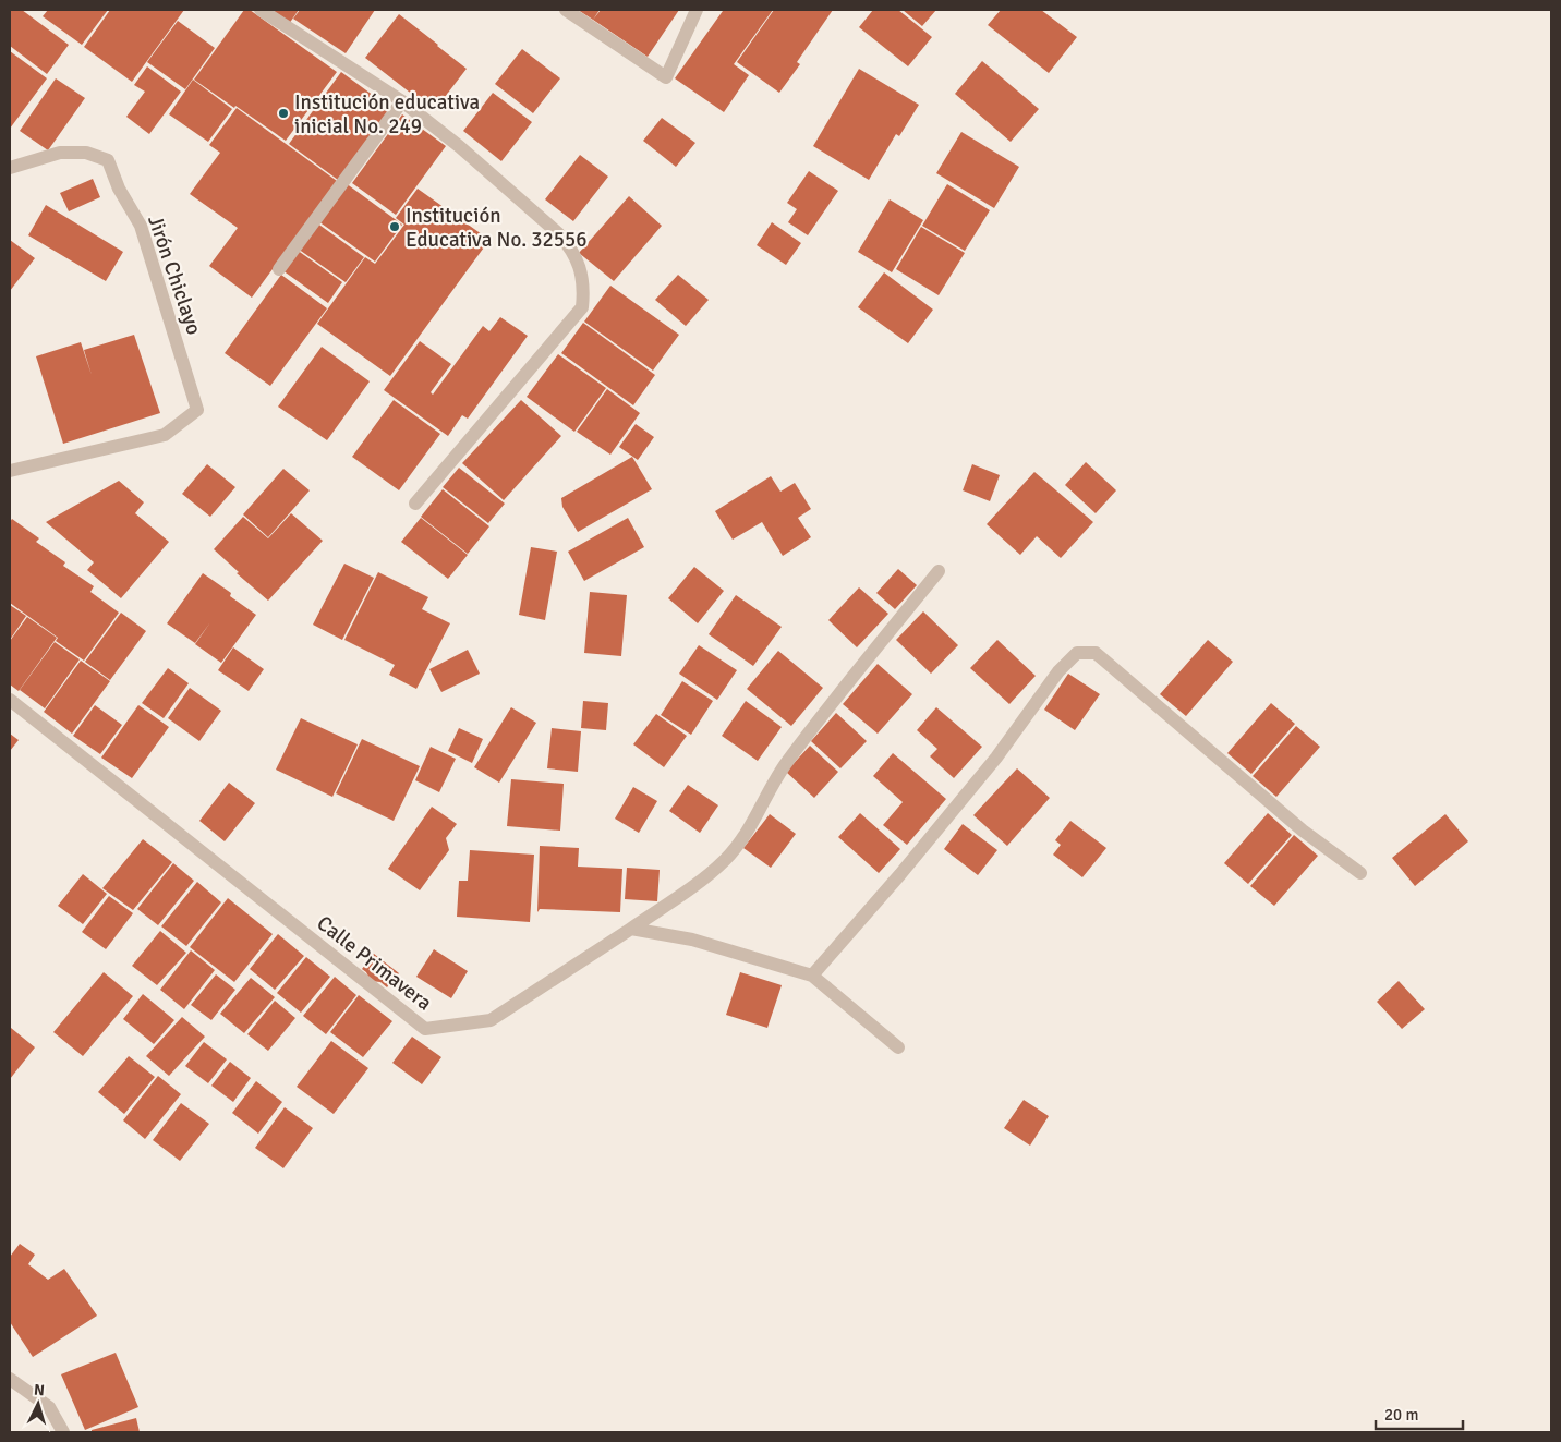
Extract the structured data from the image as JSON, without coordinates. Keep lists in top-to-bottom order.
{
  "streets": {
    "street": ["Jirón Chiclayo", "Calle Primavera"]
  },
  "places": ["Institución educativa inicial No. 249", "Institución Educativa No. 32556"],
  "scale_bar": "20 m",
  "north": "top"
}
